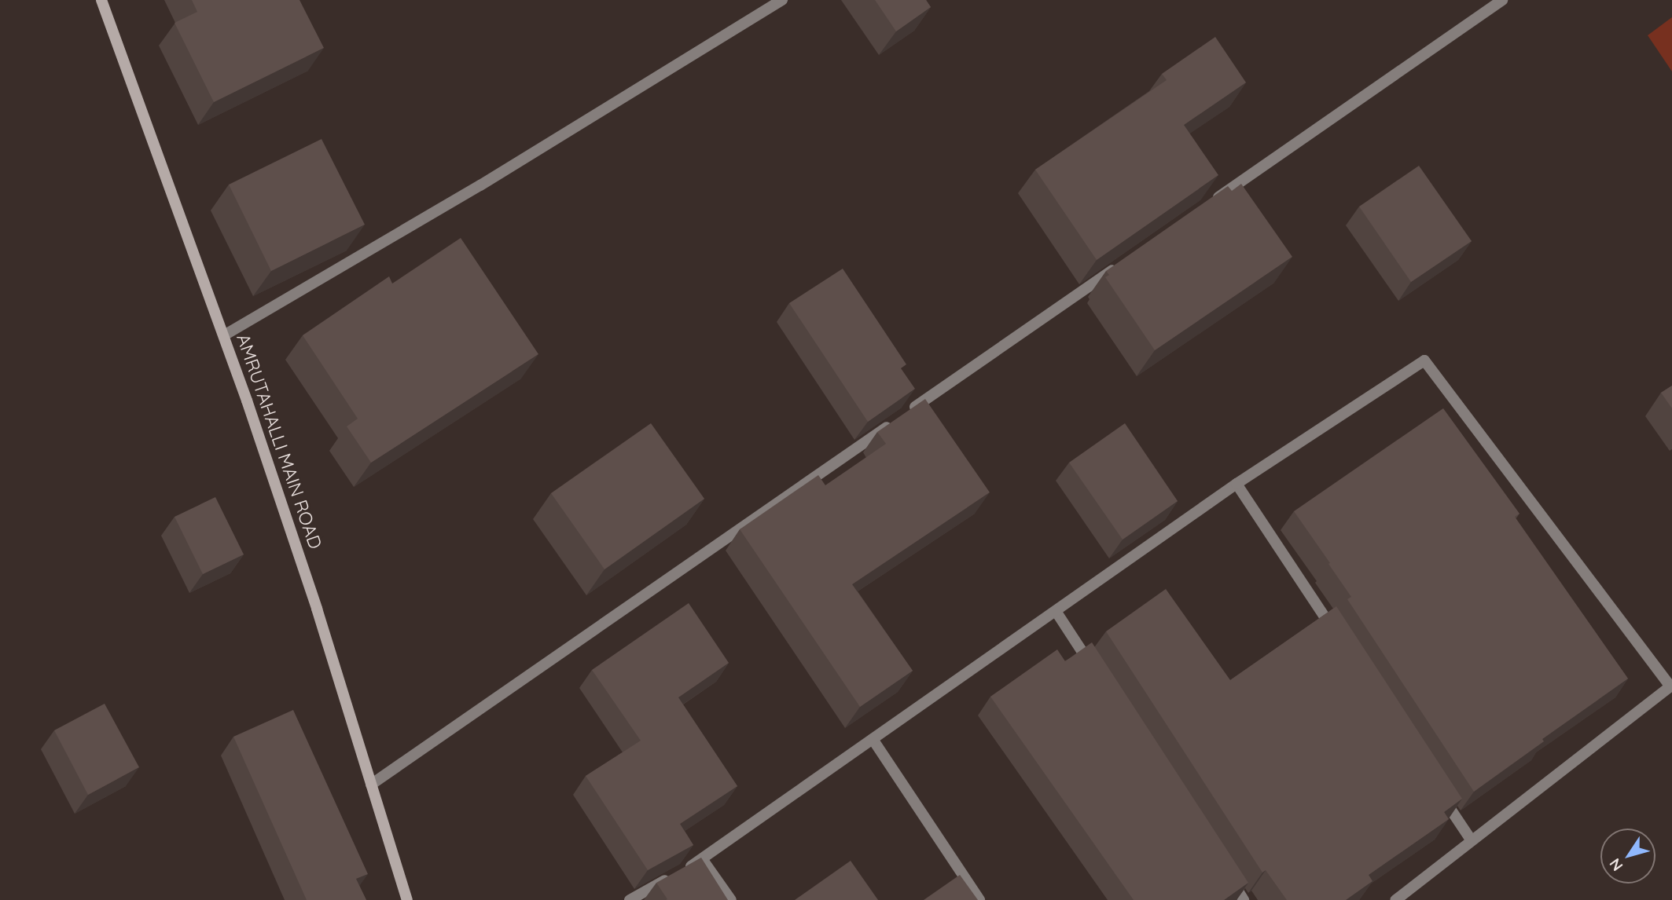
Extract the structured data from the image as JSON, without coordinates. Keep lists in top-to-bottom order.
{
  "streets": {
    "street": ["AMRUTAHALLI MAIN ROAD"]
  },
  "north": "bottom left"
}
